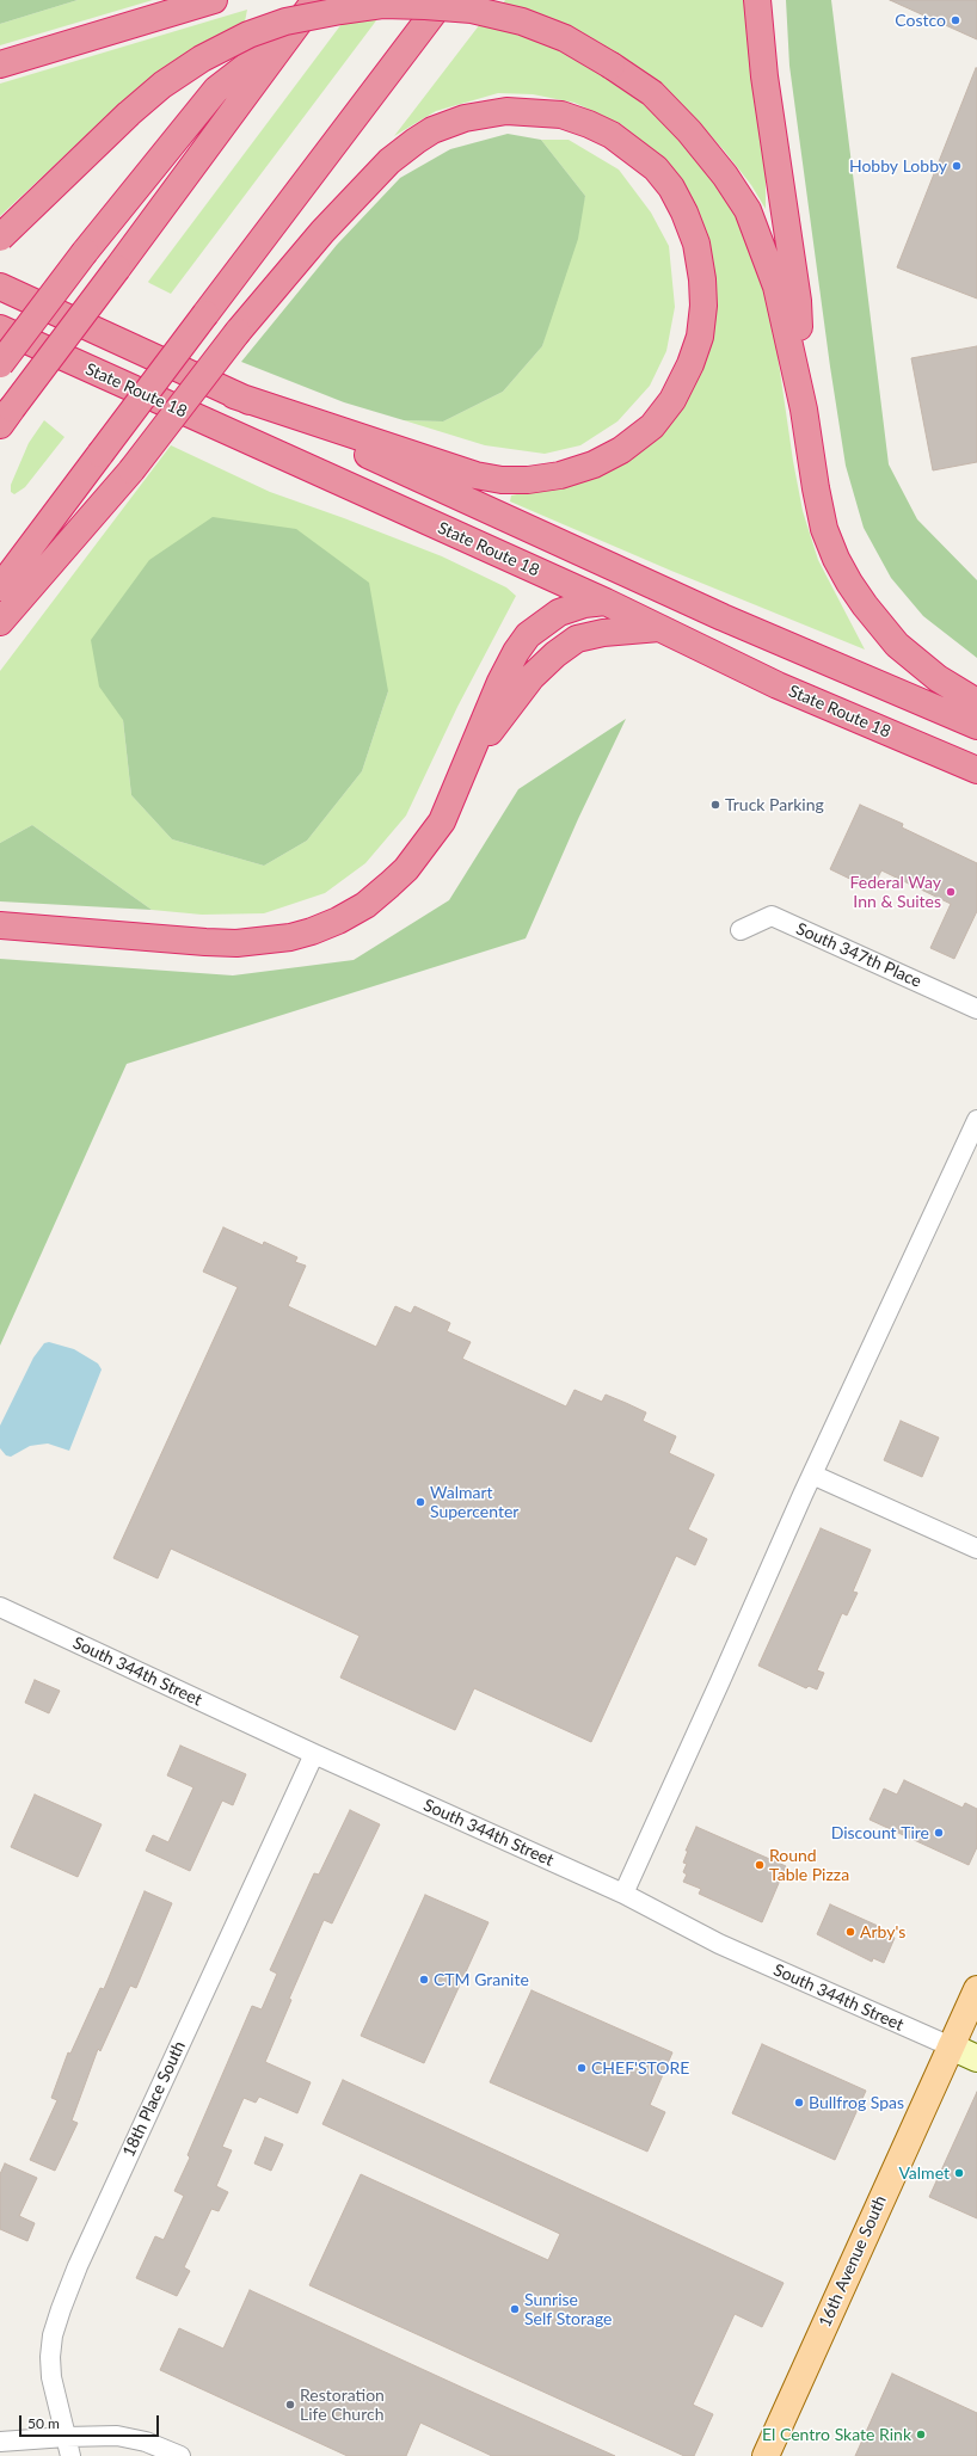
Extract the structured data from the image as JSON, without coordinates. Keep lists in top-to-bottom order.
{
  "streets": {
    "highway": ["State Route 18"],
    "main road": ["16th Avenue South"],
    "street": ["South 347th Place", "South 344th Street", "18th Place South"]
  },
  "crossings": [
    ["South 344th Street", "18th Place South"],
    ["South 344th Street", "16th Avenue South"]
  ],
  "places": [
    "Costco",
    "Hobby Lobby",
    "Truck Parking",
    "Federal Way Inn & Suites",
    "Walmart Supercenter",
    "Discount Tire",
    "Round Table Pizza",
    "Arby's",
    "CTM Granite",
    "CHEF'STORE",
    "Bullfrog Spas",
    "Valmet",
    "Sunrise Self Storage",
    "Restoration Life Church",
    "El Centro Skate Rink"
  ],
  "scale_bar": "50 m"
}
